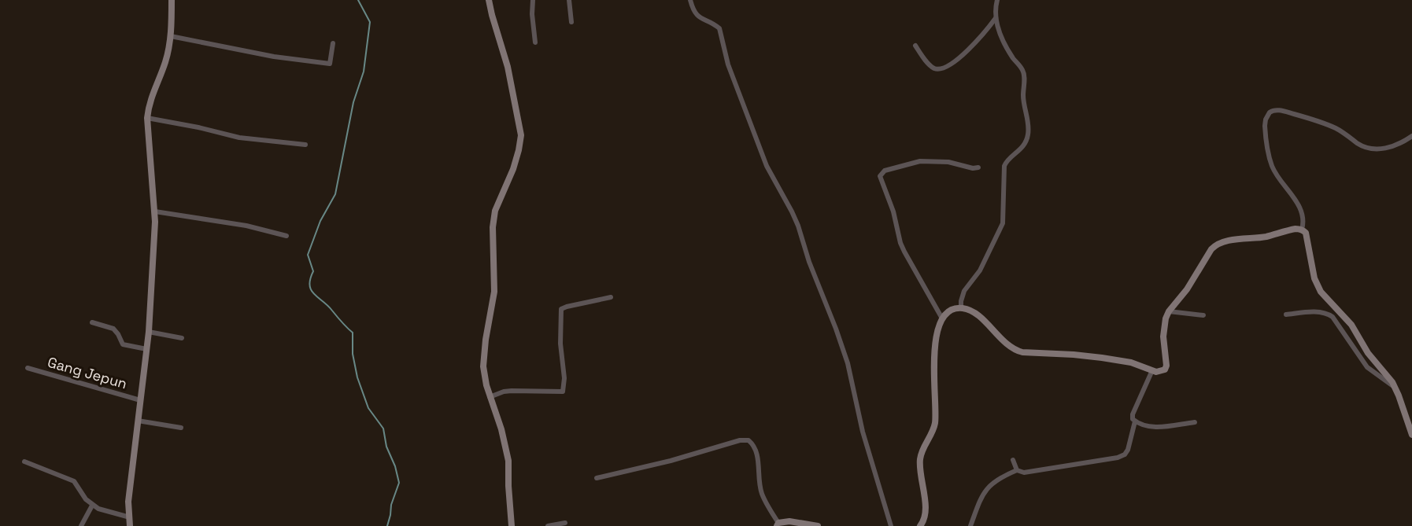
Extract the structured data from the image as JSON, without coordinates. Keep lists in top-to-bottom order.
{
  "streets": {
    "street": ["Gang Jepun"]
  }
}
